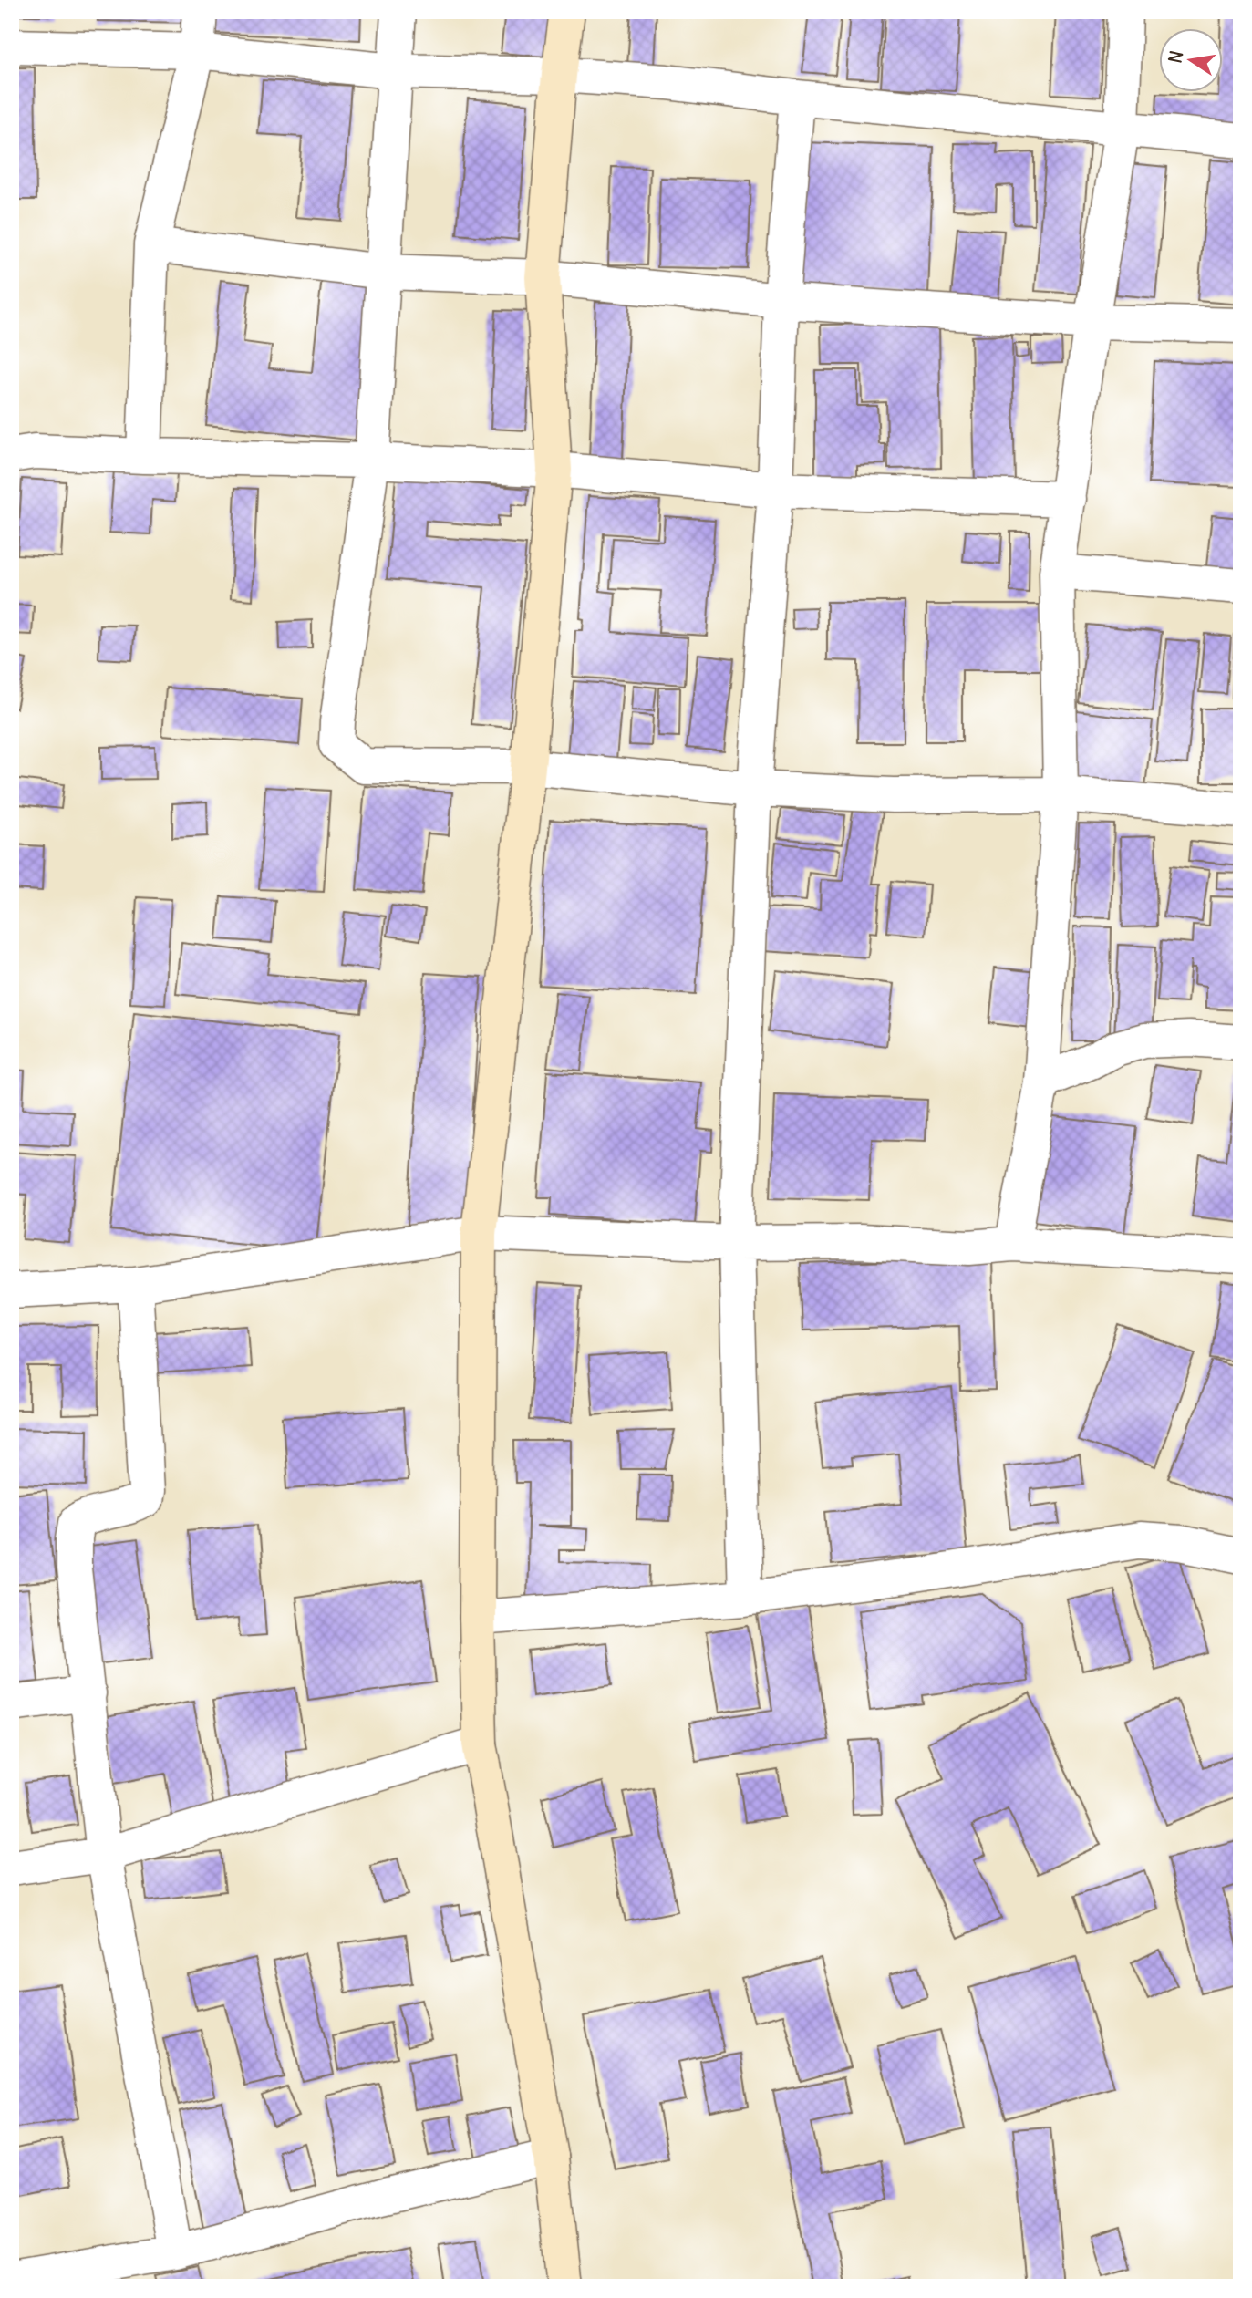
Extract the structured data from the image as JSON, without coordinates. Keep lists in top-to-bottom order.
{
  "north": "left"
}
